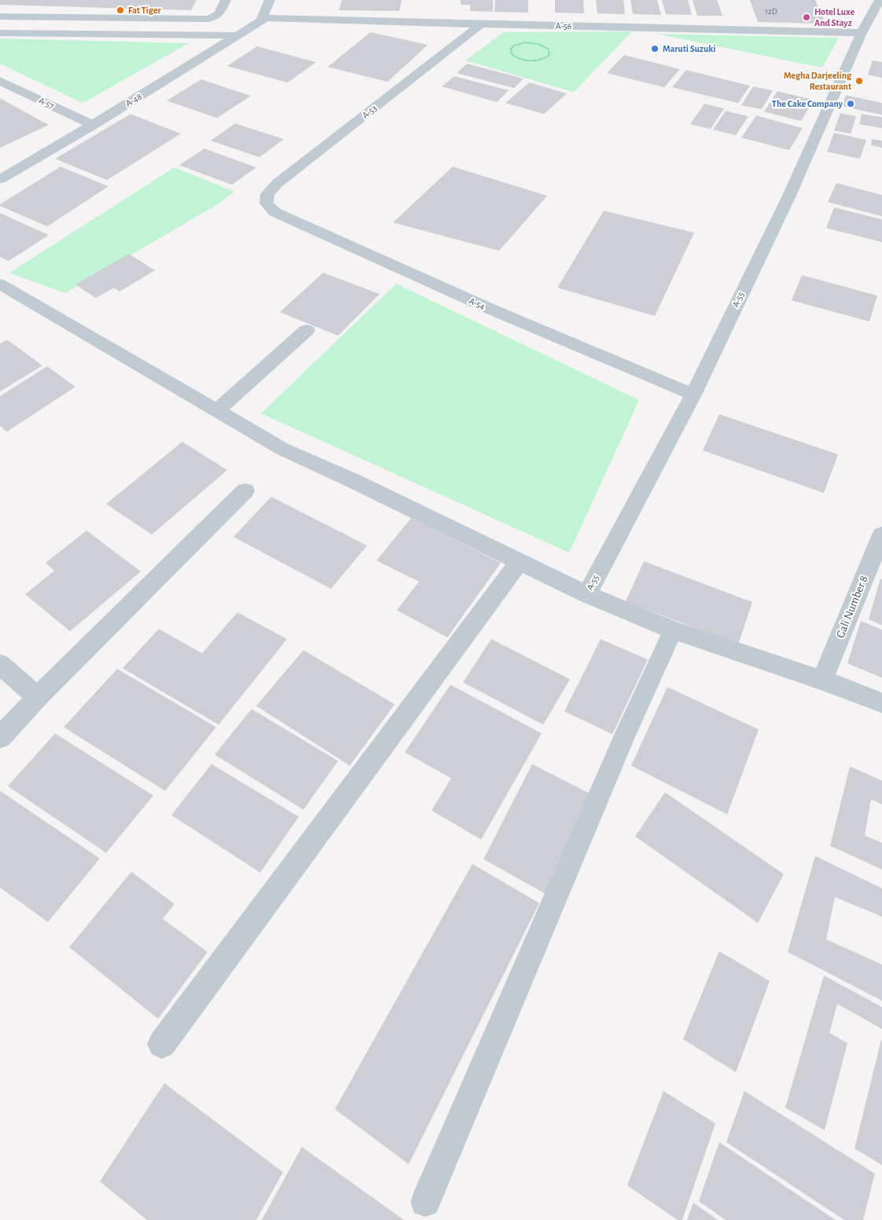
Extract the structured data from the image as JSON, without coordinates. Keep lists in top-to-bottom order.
{
  "streets": {
    "street": [
      "A-56",
      "A-48",
      "A-57",
      "A-53",
      "A-55",
      "A-54",
      "Gali Number 8"
    ]
  },
  "crossings": [
    ["A-56", "A-48"],
    ["A-56", "A-53"],
    ["A-56", "A-55"],
    ["A-48", "A-57"],
    ["A-53", "A-54"],
    ["A-55", "A-54"]
  ],
  "places": [
    "Fat Tiger",
    "Hotel Luxe And Stayz",
    "Maruti Suzuki",
    "Megha Darjeeling Restaurant",
    "The Cake Company"
  ],
  "house_numbers": ["12D"]
}
